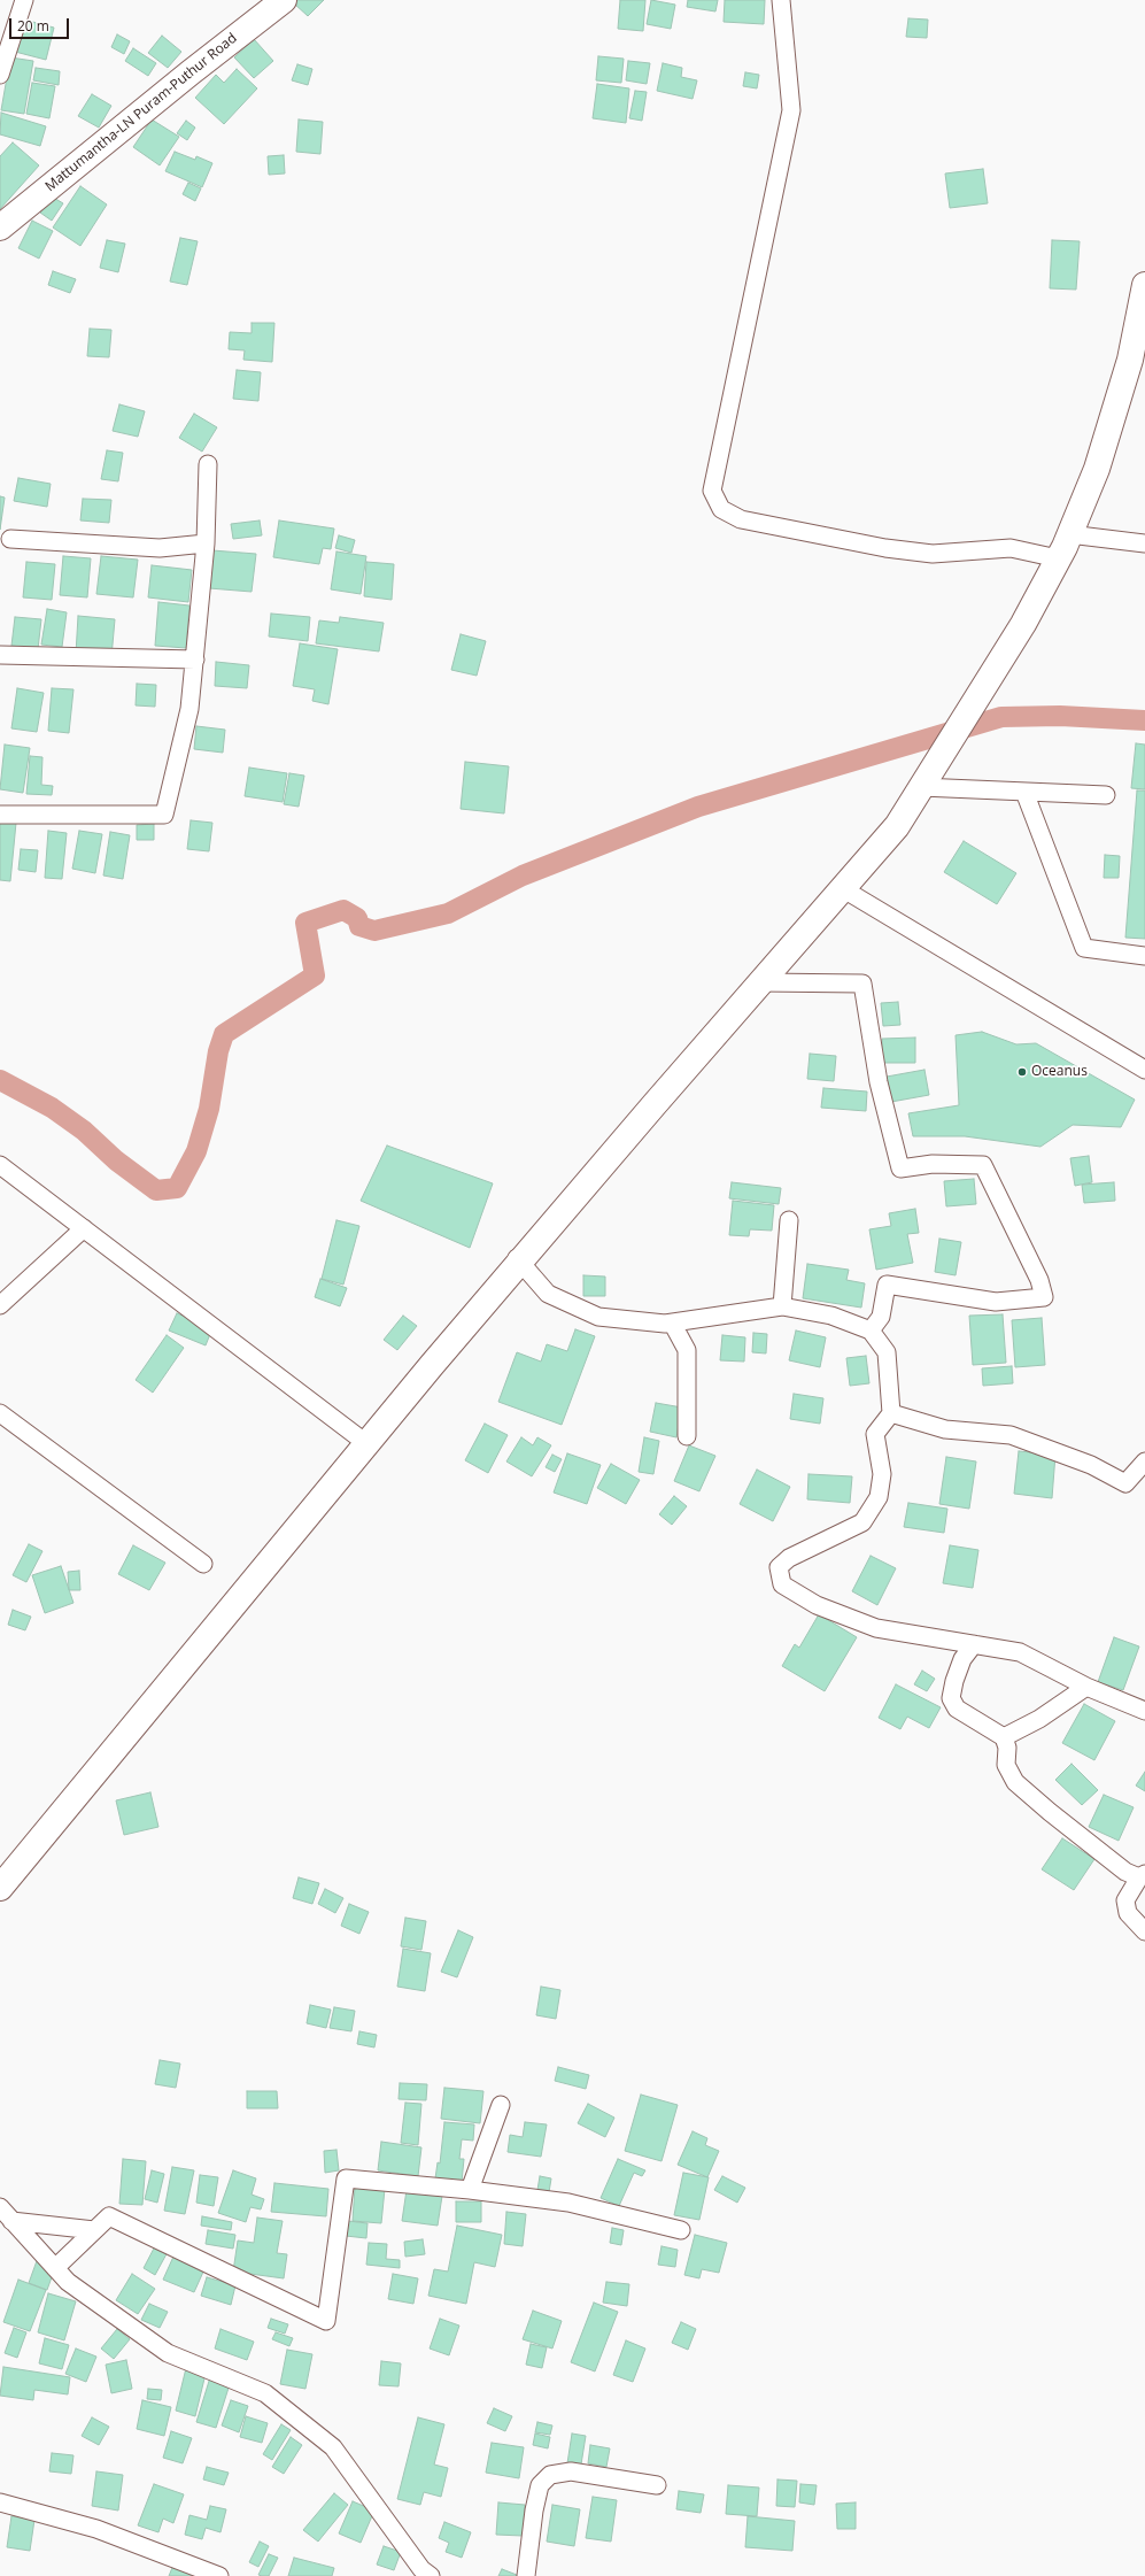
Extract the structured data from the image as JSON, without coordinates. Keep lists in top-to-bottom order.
{
  "streets": {
    "main road": ["Mattumantha-LN Puram-Puthur Road"]
  },
  "places": ["Oceanus"],
  "scale_bar": "20 m"
}
